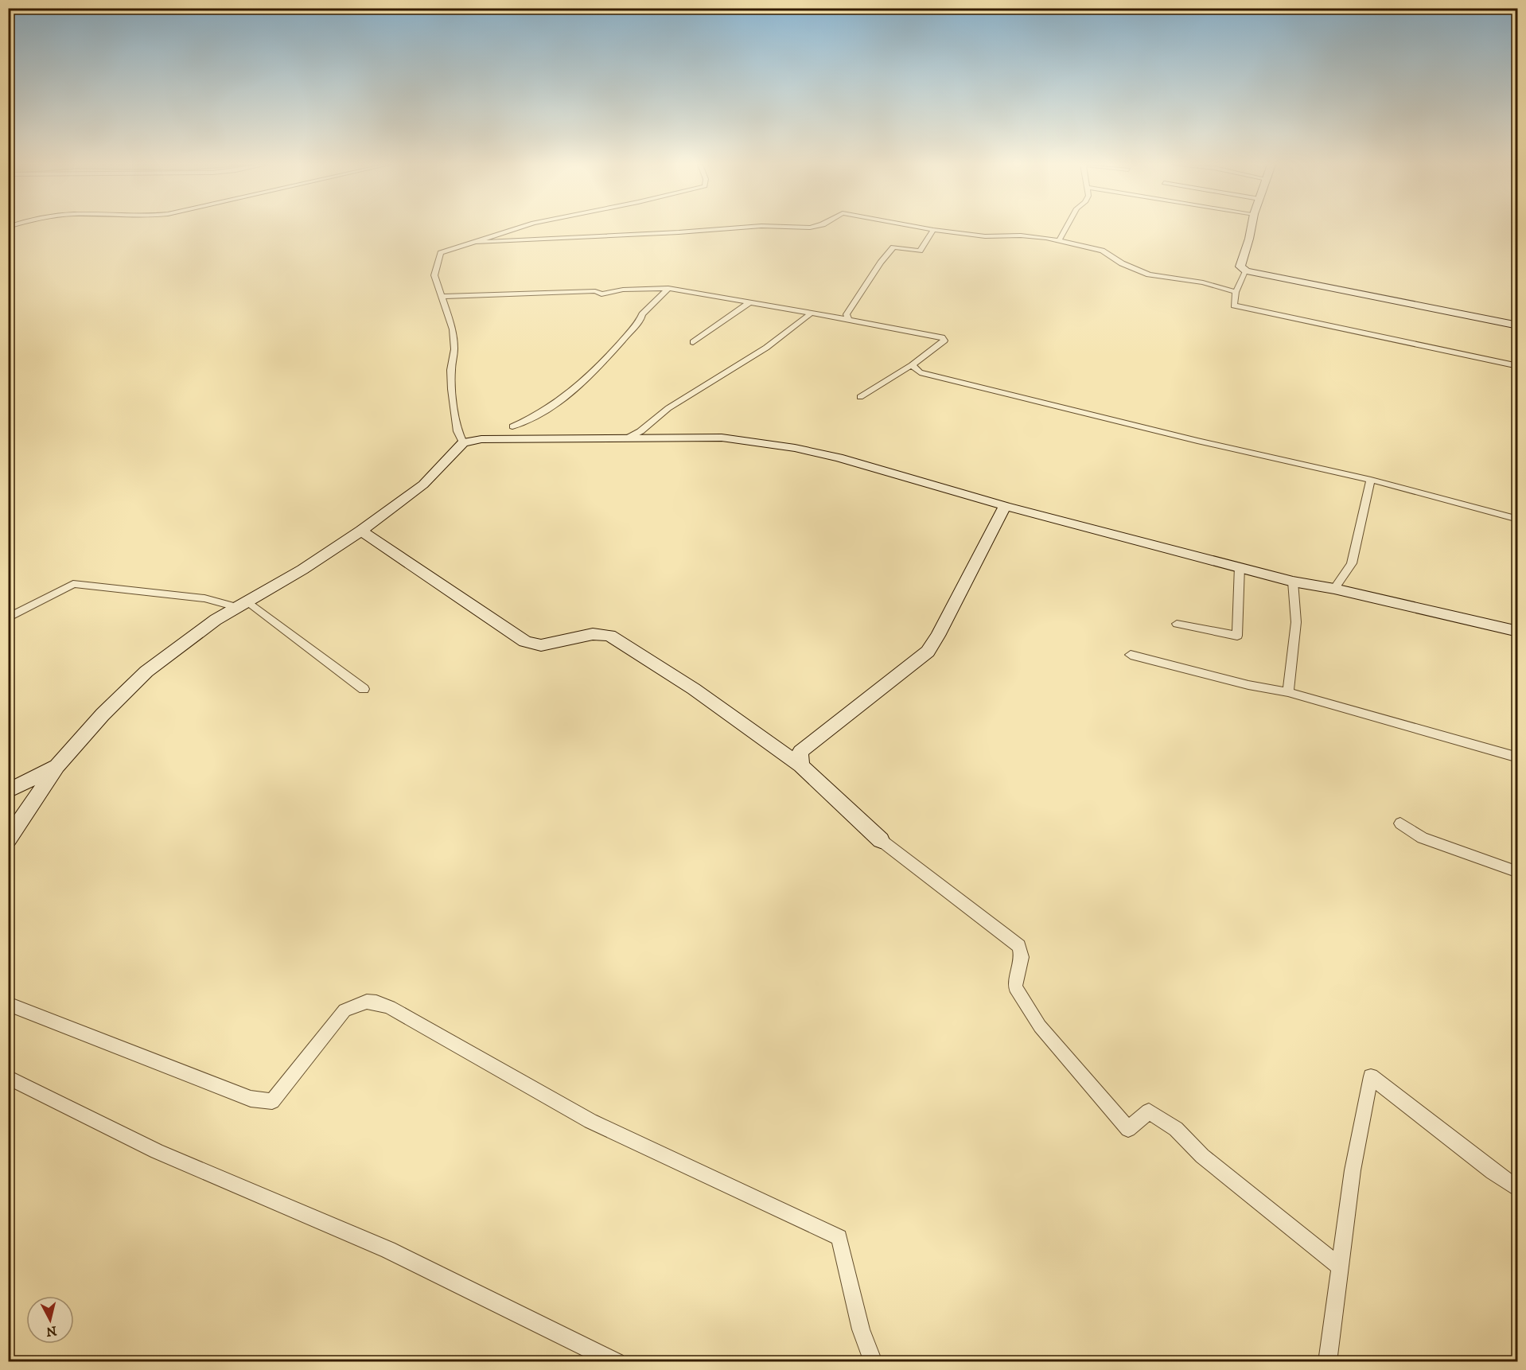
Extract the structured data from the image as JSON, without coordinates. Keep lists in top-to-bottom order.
{
  "north": "bottom"
}
